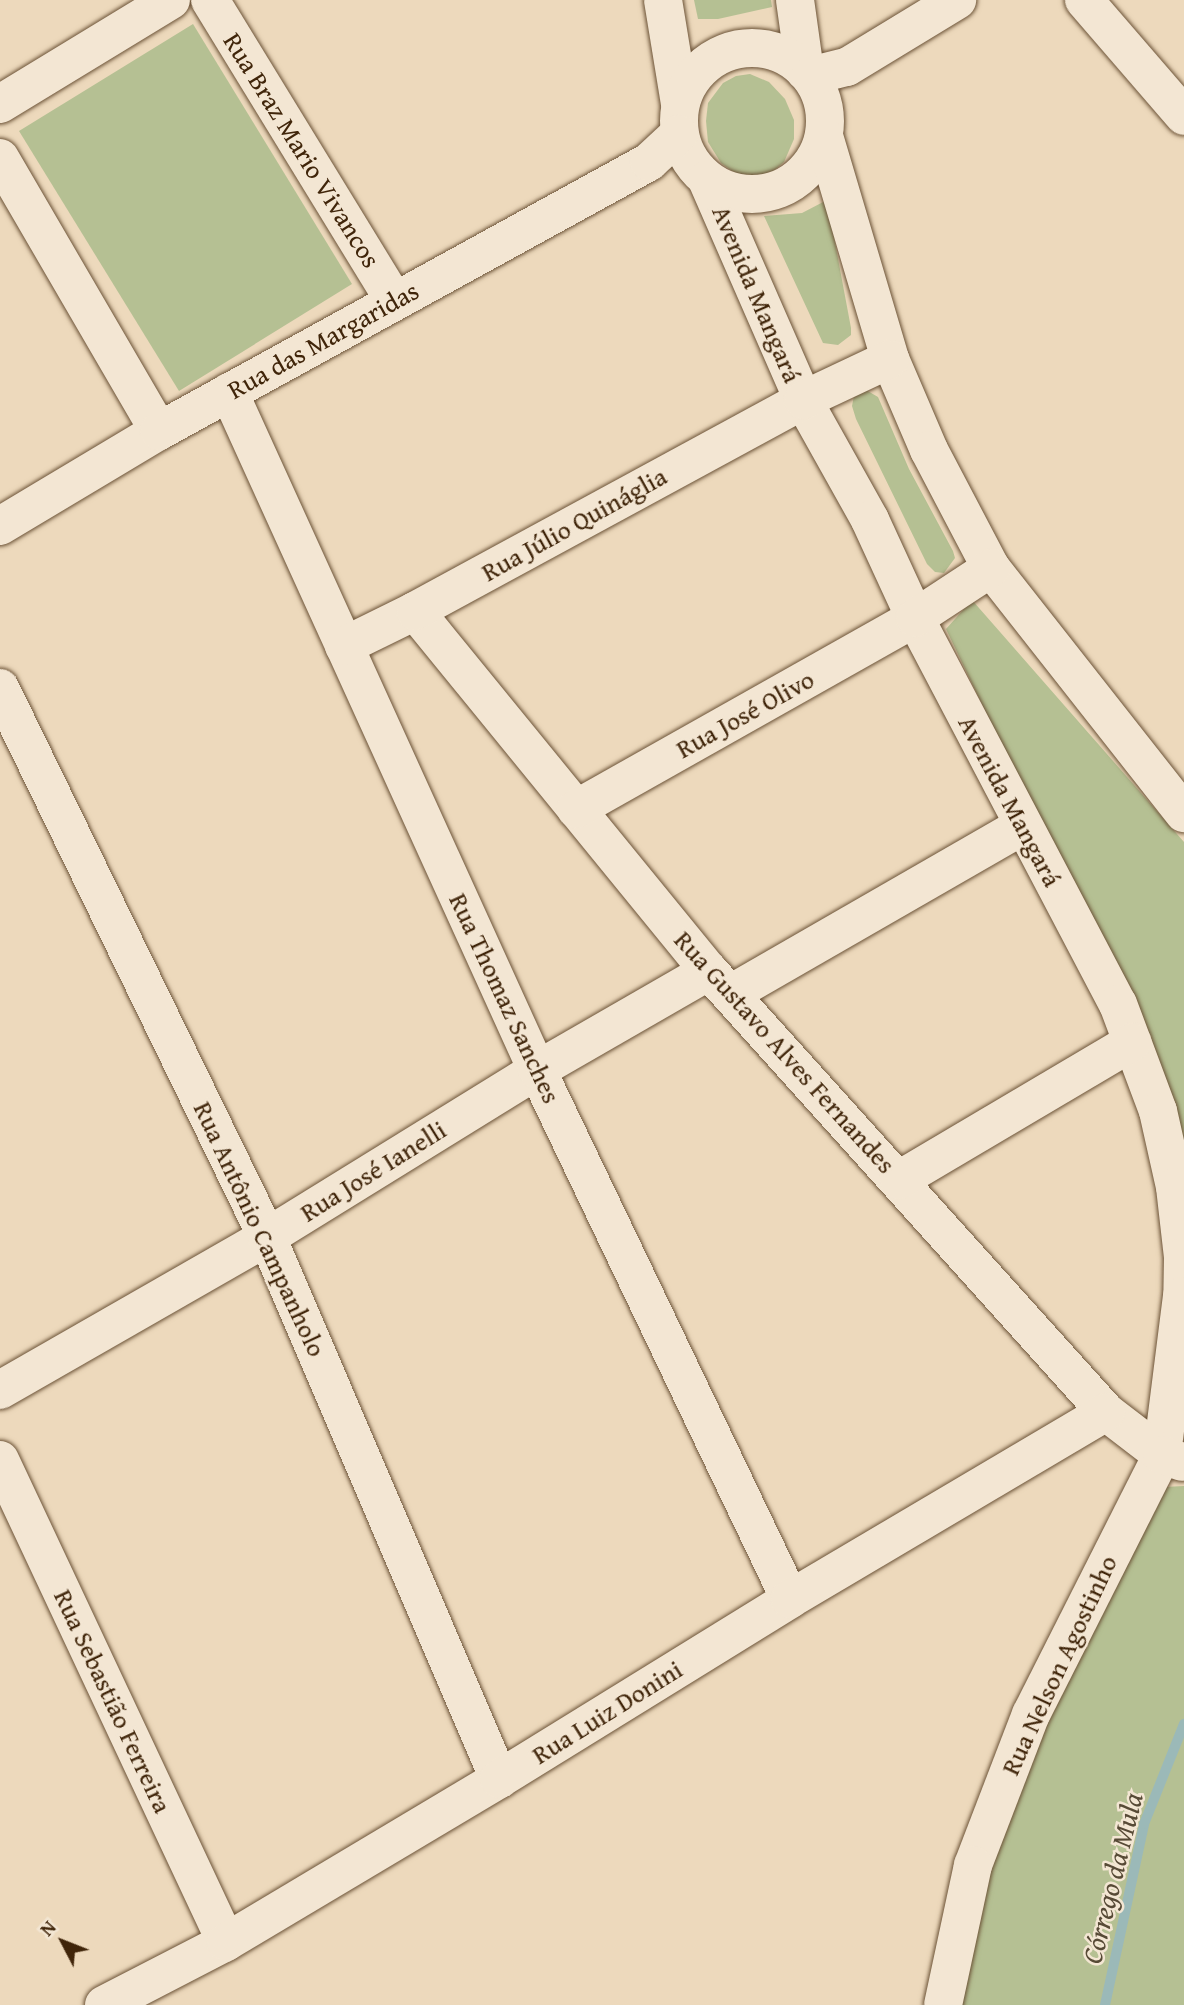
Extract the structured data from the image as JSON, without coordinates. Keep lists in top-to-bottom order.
{
  "streets": {
    "street": [
      "Rua Braz Mario Vivancos",
      "Avenida Mangará",
      "Rua das Margaridas",
      "Rua Júlio Quináglia",
      "Rua José Olivo",
      "Rua Thomaz Sanches",
      "Rua Gustavo Alves Fernandes",
      "Rua José Ianelli",
      "Rua Antônio Campanholo",
      "Rua Nelson Agostinho",
      "Rua Sebastião Ferreira",
      "Rua Luiz Donini"
    ]
  },
  "crossings": [
    ["Rua Braz Mario Vivancos", "Rua das Margaridas"],
    ["Avenida Mangará", "Rua das Margaridas"],
    ["Avenida Mangará", "Rua Júlio Quináglia"],
    ["Avenida Mangará", "Rua José Olivo"],
    ["Avenida Mangará", "Rua Gustavo Alves Fernandes"],
    ["Avenida Mangará", "Rua José Ianelli"],
    ["Avenida Mangará", "Rua Nelson Agostinho"],
    ["Rua das Margaridas", "Rua Thomaz Sanches"],
    ["Rua Júlio Quináglia", "Rua Thomaz Sanches"],
    ["Rua Júlio Quináglia", "Rua Gustavo Alves Fernandes"],
    ["Rua José Olivo", "Rua Gustavo Alves Fernandes"],
    ["Rua Thomaz Sanches", "Rua José Ianelli"],
    ["Rua Thomaz Sanches", "Rua Luiz Donini"],
    ["Rua Gustavo Alves Fernandes", "Rua José Ianelli"],
    ["Rua Gustavo Alves Fernandes", "Rua Nelson Agostinho"],
    ["Rua Gustavo Alves Fernandes", "Rua Luiz Donini"],
    ["Rua José Ianelli", "Rua Antônio Campanholo"],
    ["Rua Antônio Campanholo", "Rua Luiz Donini"],
    ["Rua Sebastião Ferreira", "Rua Luiz Donini"]
  ],
  "water": ["Córrego da Mula"],
  "north": "top left"
}
